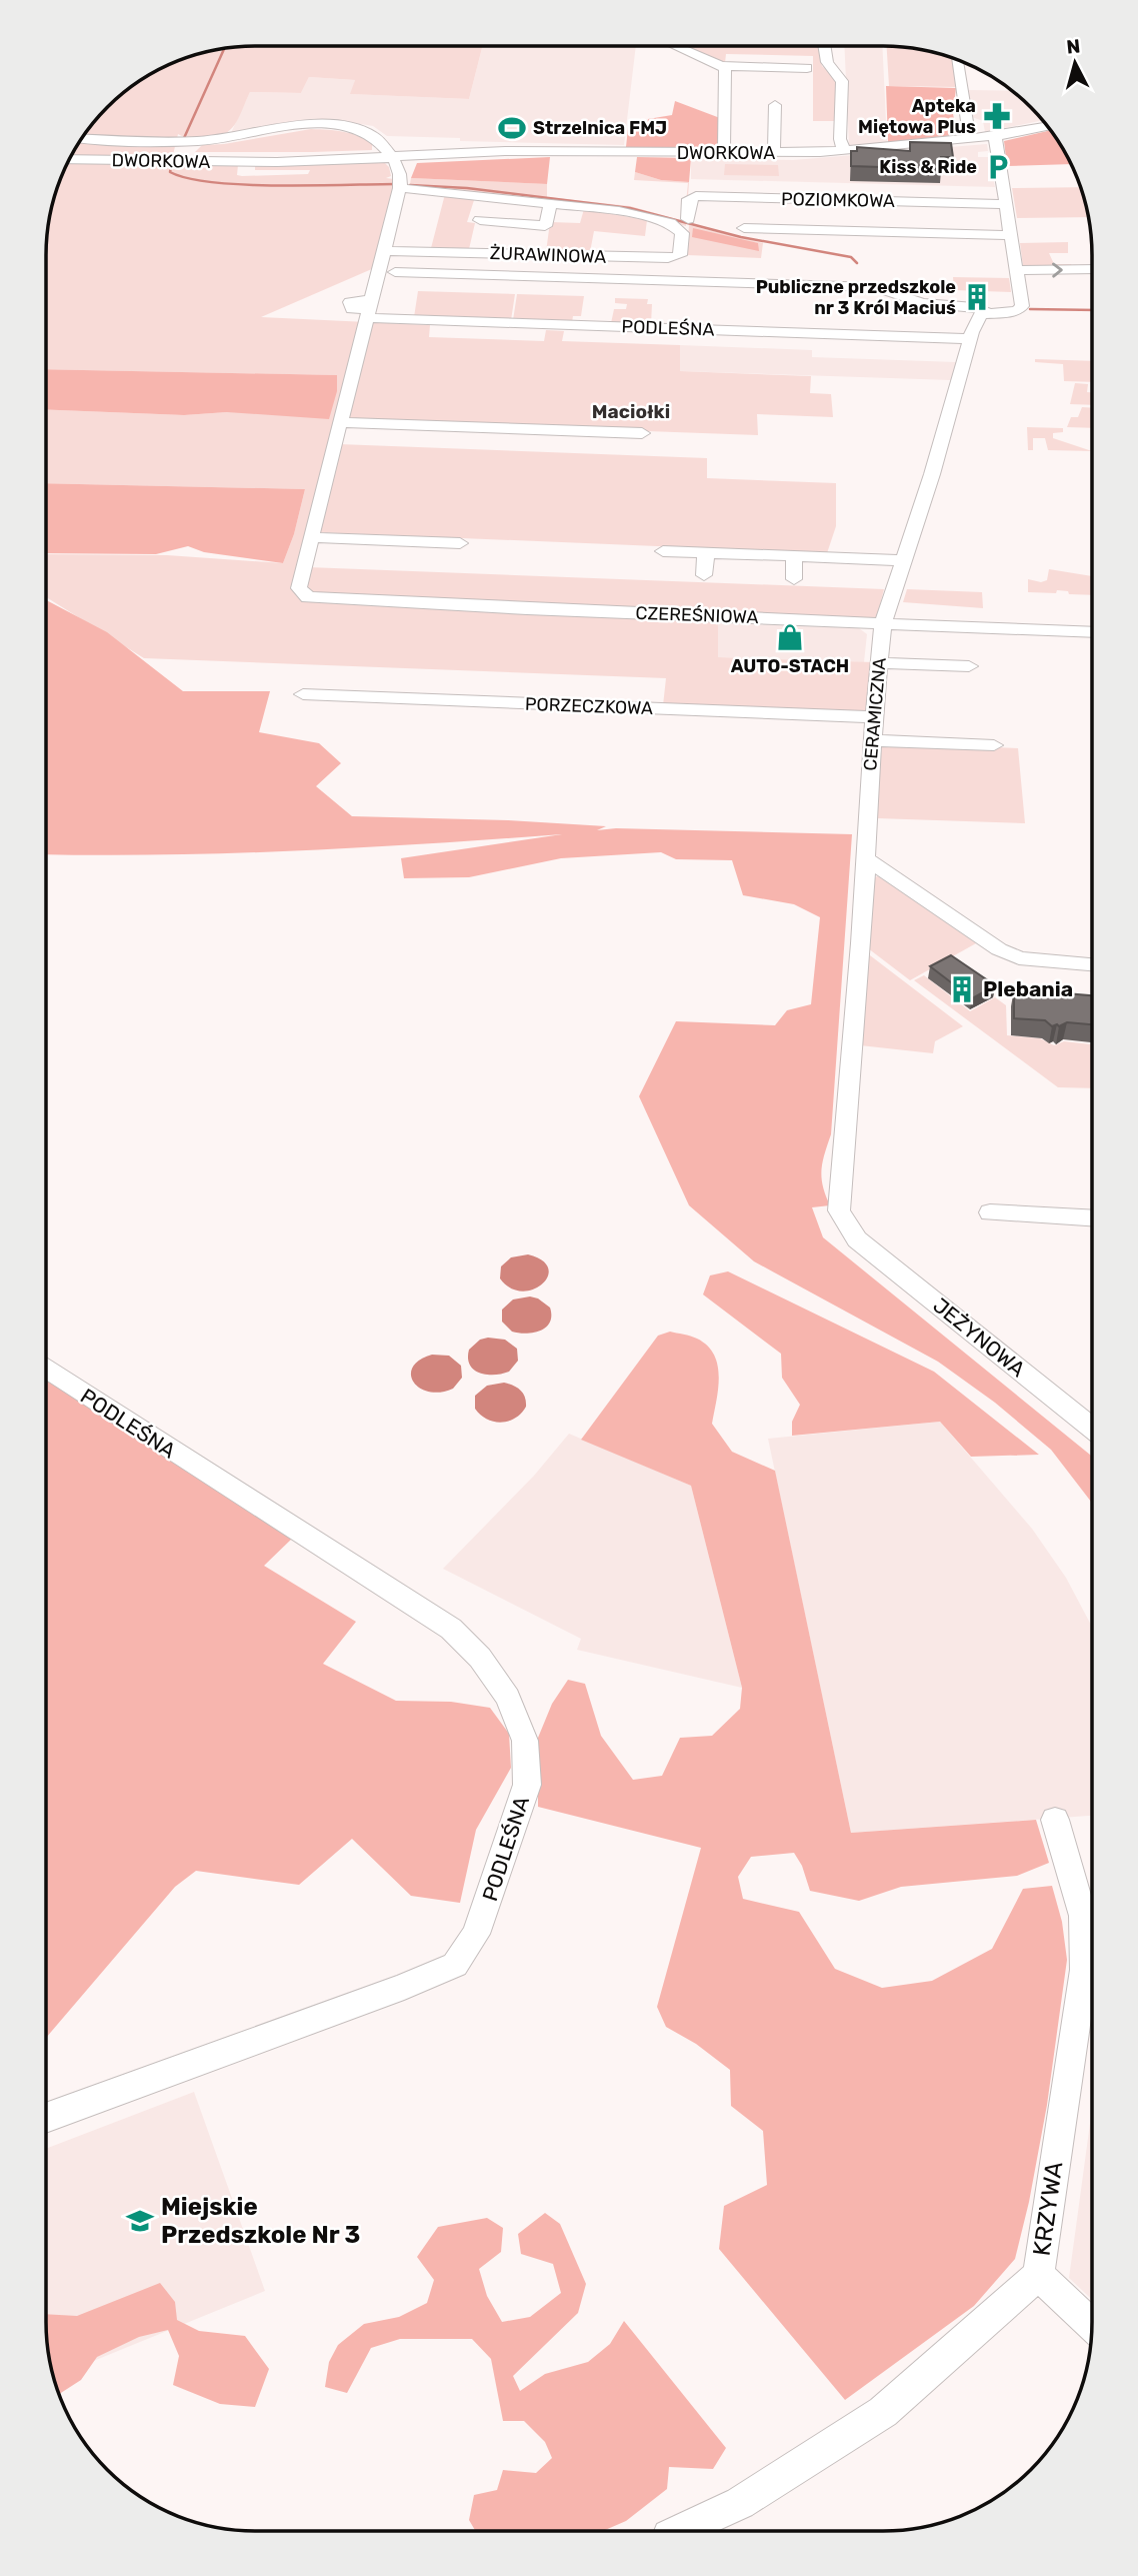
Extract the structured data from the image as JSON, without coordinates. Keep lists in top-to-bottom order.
{
  "streets": {
    "street": [
      "DWORKOWA",
      "POZIOMKOWA",
      "ŻURAWINOWA",
      "PODLEŚNA",
      "CZEREŚNIOWA",
      "PORZECZKOWA",
      "CERAMICZNA",
      "JEŻYNOWA",
      "KRZYWA"
    ]
  },
  "crossings": [
    ["POZIOMKOWA", "ŻURAWINOWA"],
    ["PODLEŚNA", "CERAMICZNA"],
    ["CZEREŚNIOWA", "CERAMICZNA"],
    ["PORZECZKOWA", "CERAMICZNA"],
    ["CERAMICZNA", "JEŻYNOWA"]
  ],
  "districts": ["Maciołki"],
  "places": {
    "pharmacy": ["Apteka Miętowa Plus"],
    "sports": ["Strzelnica FMJ"],
    "parking": ["Kiss & Ride"],
    "building": ["Publiczne przedszkole nr 3 Król Maciuś", "Plebania"],
    "shop": ["AUTO-STACH"],
    "school or university": ["Miejskie Przedszkole Nr 3"]
  },
  "north": "top"
}
